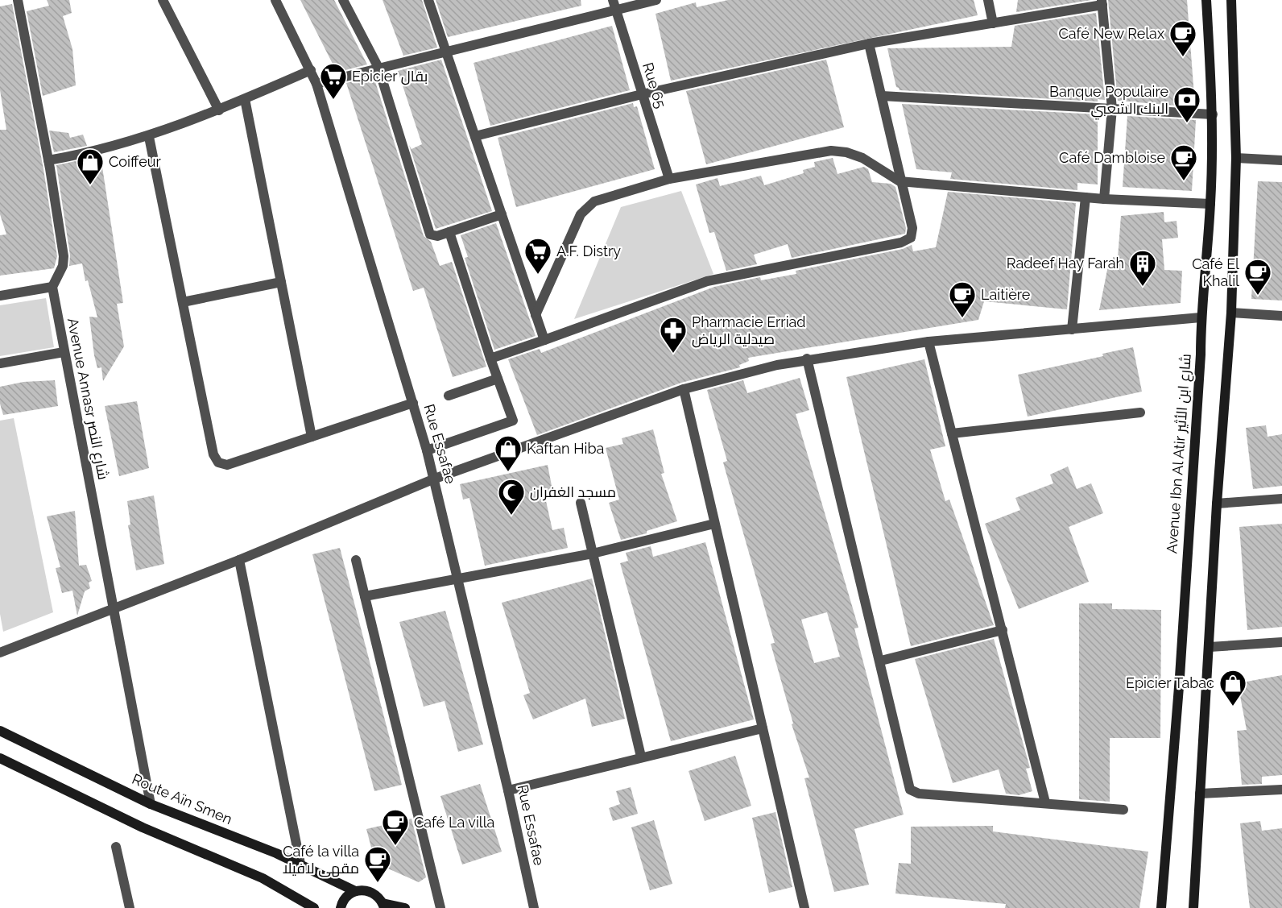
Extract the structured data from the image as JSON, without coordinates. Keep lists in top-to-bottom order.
{
  "streets": {
    "street": [
      "Rue 65",
      "Avenue Annasr شارع النصر",
      "Rue Essafae",
      "Avenue Ibn Al Atir شارع ابن الأثير",
      "Route Aïn Smen"
    ]
  },
  "crossings": [
    ["Avenue Annasr شارع النصر", "Route Aïn Smen"]
  ],
  "places": {
    "cafe": [
      "Café New Relax",
      "Café Dambloise",
      "Café El Khalil",
      "Laitière",
      "Café La villa",
      "Café la villa مقهى لافيلا"
    ],
    "supermarket": ["Epicier بقال", "A.F. Distry"],
    "bank": ["Banque Populaire البنك الشعبي"],
    "shop": ["Coiffeur", "Kaftan Hiba", "Epicier Tabac"],
    "building": ["Radeef Hay Farah"],
    "pharmacy": ["Pharmacie Erriad صيدلية الرياض"],
    "mosque": ["مسجد الغفران"]
  }
}
